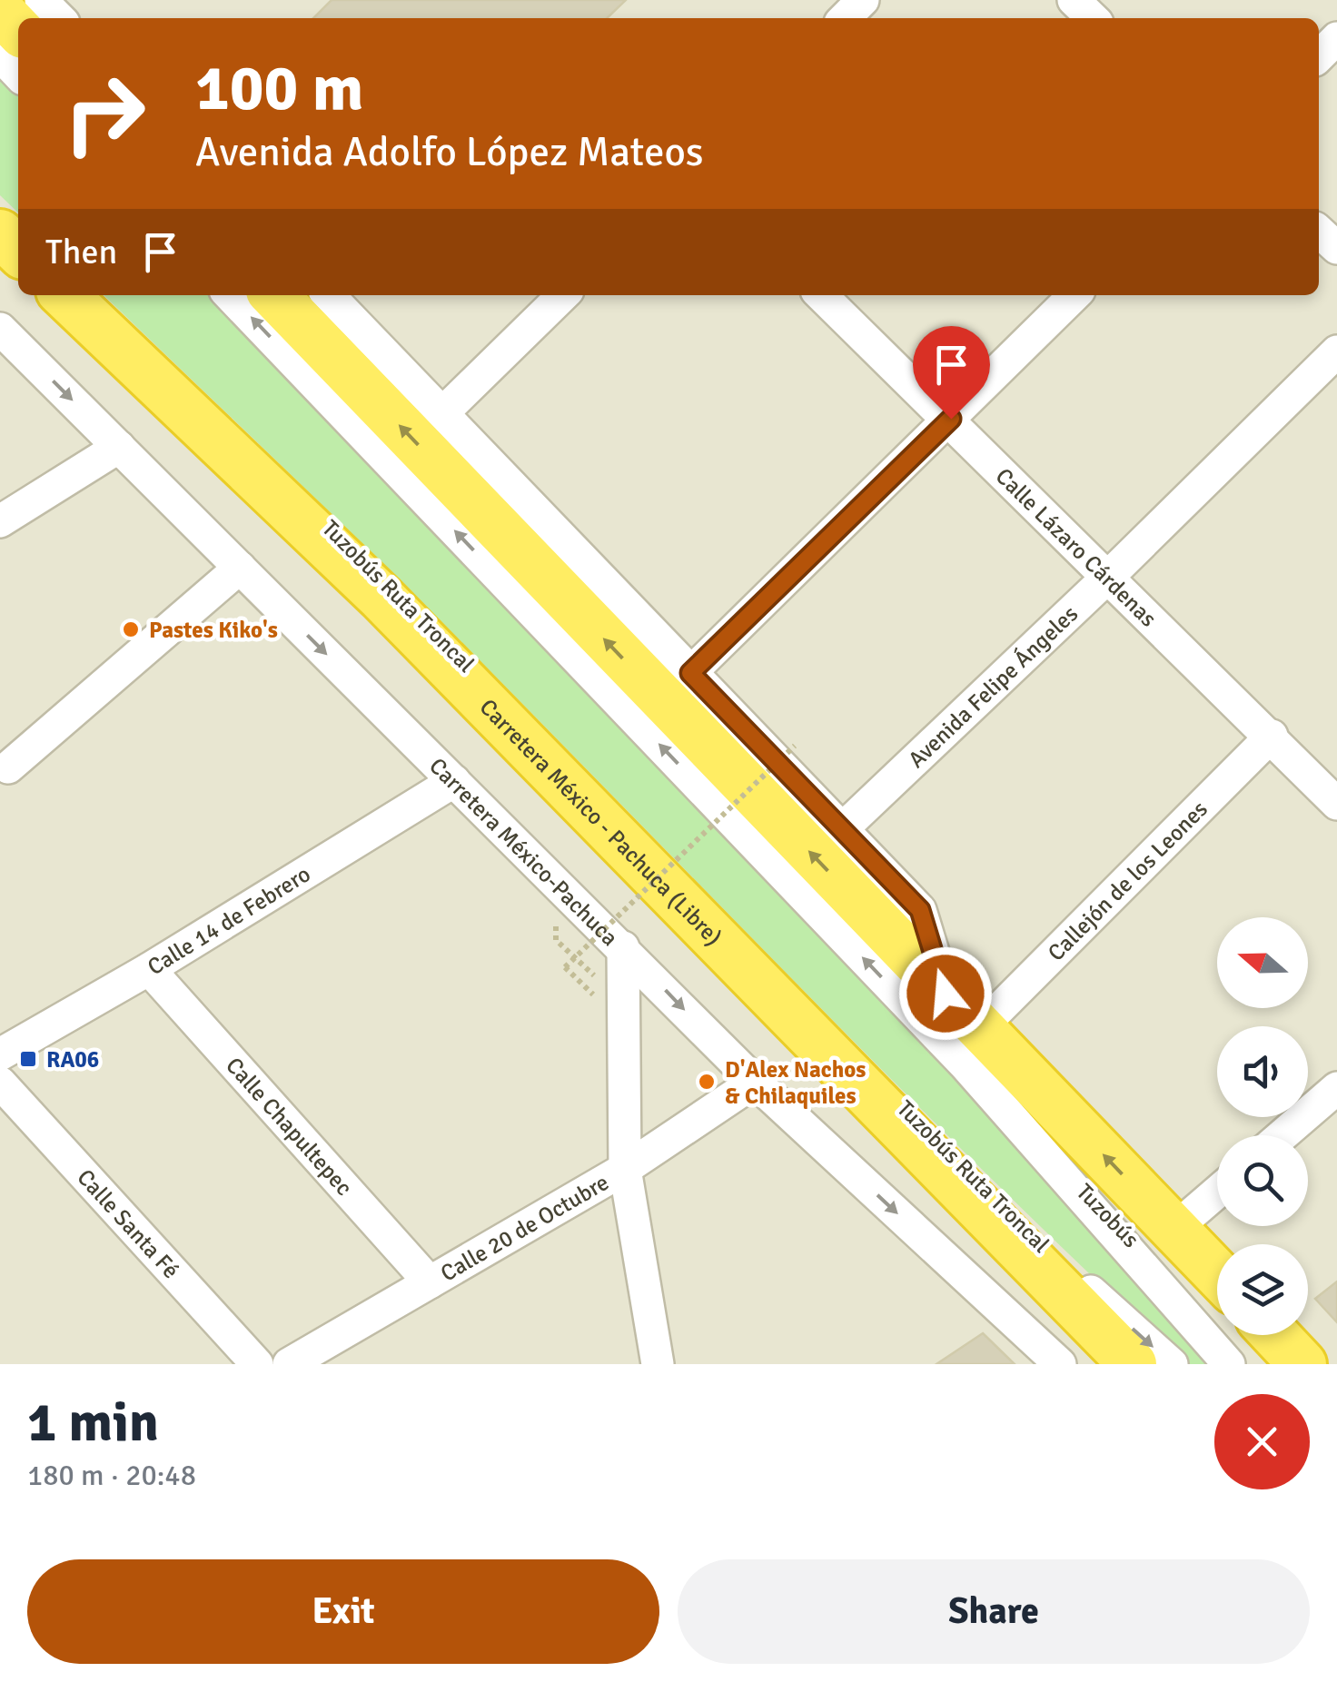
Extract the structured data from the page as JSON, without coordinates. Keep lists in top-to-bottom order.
{
  "streets": {
    "highway": ["Carretera México - Pachuca (Libre)"],
    "street": [
      "Calle Lázaro Cárdenas",
      "Tuzobús Ruta Troncal",
      "Avenida Felipe Ángeles",
      "Carretera México-Pachuca",
      "Callejón de los Leones",
      "Calle 14 de Febrero",
      "Calle Chapultepec",
      "Tuzobús",
      "Calle Santa Fé",
      "Calle 20 de Octubre"
    ]
  },
  "crossings": [
    ["Calle Lázaro Cárdenas", "Avenida Felipe Ángeles"],
    ["Calle Lázaro Cárdenas", "Callejón de los Leones"],
    ["Carretera México-Pachuca", "Calle 14 de Febrero"],
    ["Carretera México-Pachuca", "Calle 20 de Octubre"],
    ["Callejón de los Leones", "Tuzobús"],
    ["Calle 14 de Febrero", "Calle Chapultepec"],
    ["Calle Chapultepec", "Calle 20 de Octubre"]
  ],
  "places": {
    "other": ["Pastes Kiko's", "D'Alex Nachos & Chilaquiles"],
    "transit": ["RA06"]
  },
  "north": "left",
  "page": {
    "turn": ["100 m", "Avenida Adolfo López Mateos"],
    "then": "Then",
    "heading": ["1 min", "180 m · 20:48"],
    "buttons": ["Exit", "Share"]
  }
}
